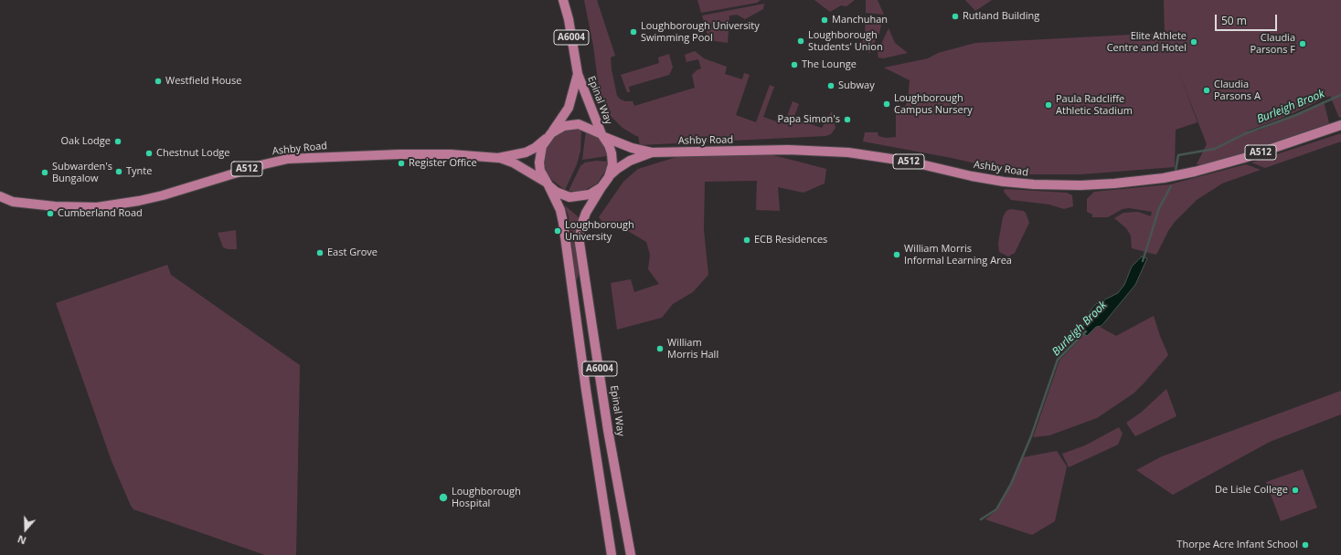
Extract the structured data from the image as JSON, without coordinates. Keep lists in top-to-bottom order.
{
  "streets": {
    "main road": [
      "A6004",
      "Epinal Way",
      "Ashby Road",
      "A512"
    ]
  },
  "crossings": [
    ["A6004", "Epinal Way"],
    ["A6004", "Ashby Road"],
    ["Epinal Way", "Ashby Road"]
  ],
  "water": ["Burleigh Brook"],
  "places": [
    "Rutland Building",
    "Manchuhan",
    "Loughborough University Swimming Pool",
    "Loughborough Students' Union",
    "Elite Athlete Centre and Hotel",
    "Claudia Parsons F",
    "The Lounge",
    "Westfield House",
    "Subway",
    "Claudia Parsons A",
    "Loughborough Campus Nursery",
    "Paula Radcliffe Athletic Stadium",
    "Papa Simon's",
    "Oak Lodge",
    "Chestnut Lodge",
    "Register Office",
    "Tynte",
    "Subwarden's Bungalow",
    "Cumberland Road",
    "Loughborough University",
    "ECB Residences",
    "East Grove",
    "William Morris Informal Learning Area",
    "William Morris Hall",
    "De Lisle College",
    "Loughborough Hospital",
    "Thorpe Acre Infant School"
  ],
  "scale_bar": "50 m",
  "north": "bottom"
}
